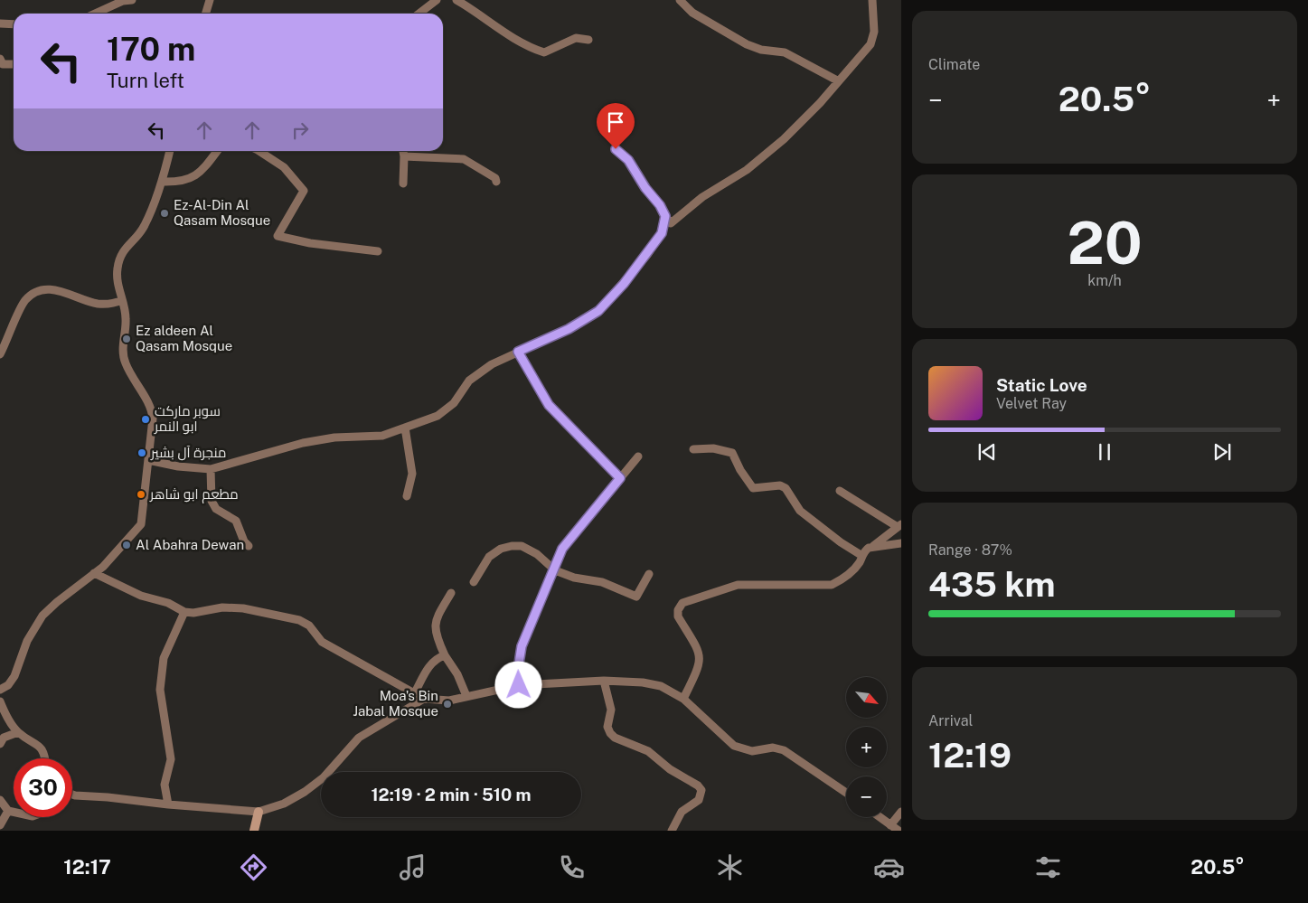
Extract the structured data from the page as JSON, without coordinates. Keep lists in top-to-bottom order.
{
  "places": [
    "Ez-Al-Din Al Qasam Mosque",
    "Ez aldeen Al Qasam Mosque",
    "سوبر ماركت ابو النمر",
    "منجرة آل بشير",
    "مطعم ابو شاهر",
    "Al Abahra Dewan",
    "Moa's Bin Jabal Mosque"
  ],
  "north": "bottom right",
  "page": {
    "tile": [
      "Climate",
      ["20", "km/h"],
      ["Range · 87%", "435 km"],
      ["Arrival", "12:19"]
    ],
    "turn": ["170 m", "Turn left"],
    "heat": ["−", "20.5°", "+"],
    "song": ["Static Love", "Velvet Ray"],
    "map_buttons": ["+", "−"],
    "limit": "30",
    "trip": "12:19 · 2 min · 510 m",
    "tabs": ["12:17", "20.5°"]
  }
}
